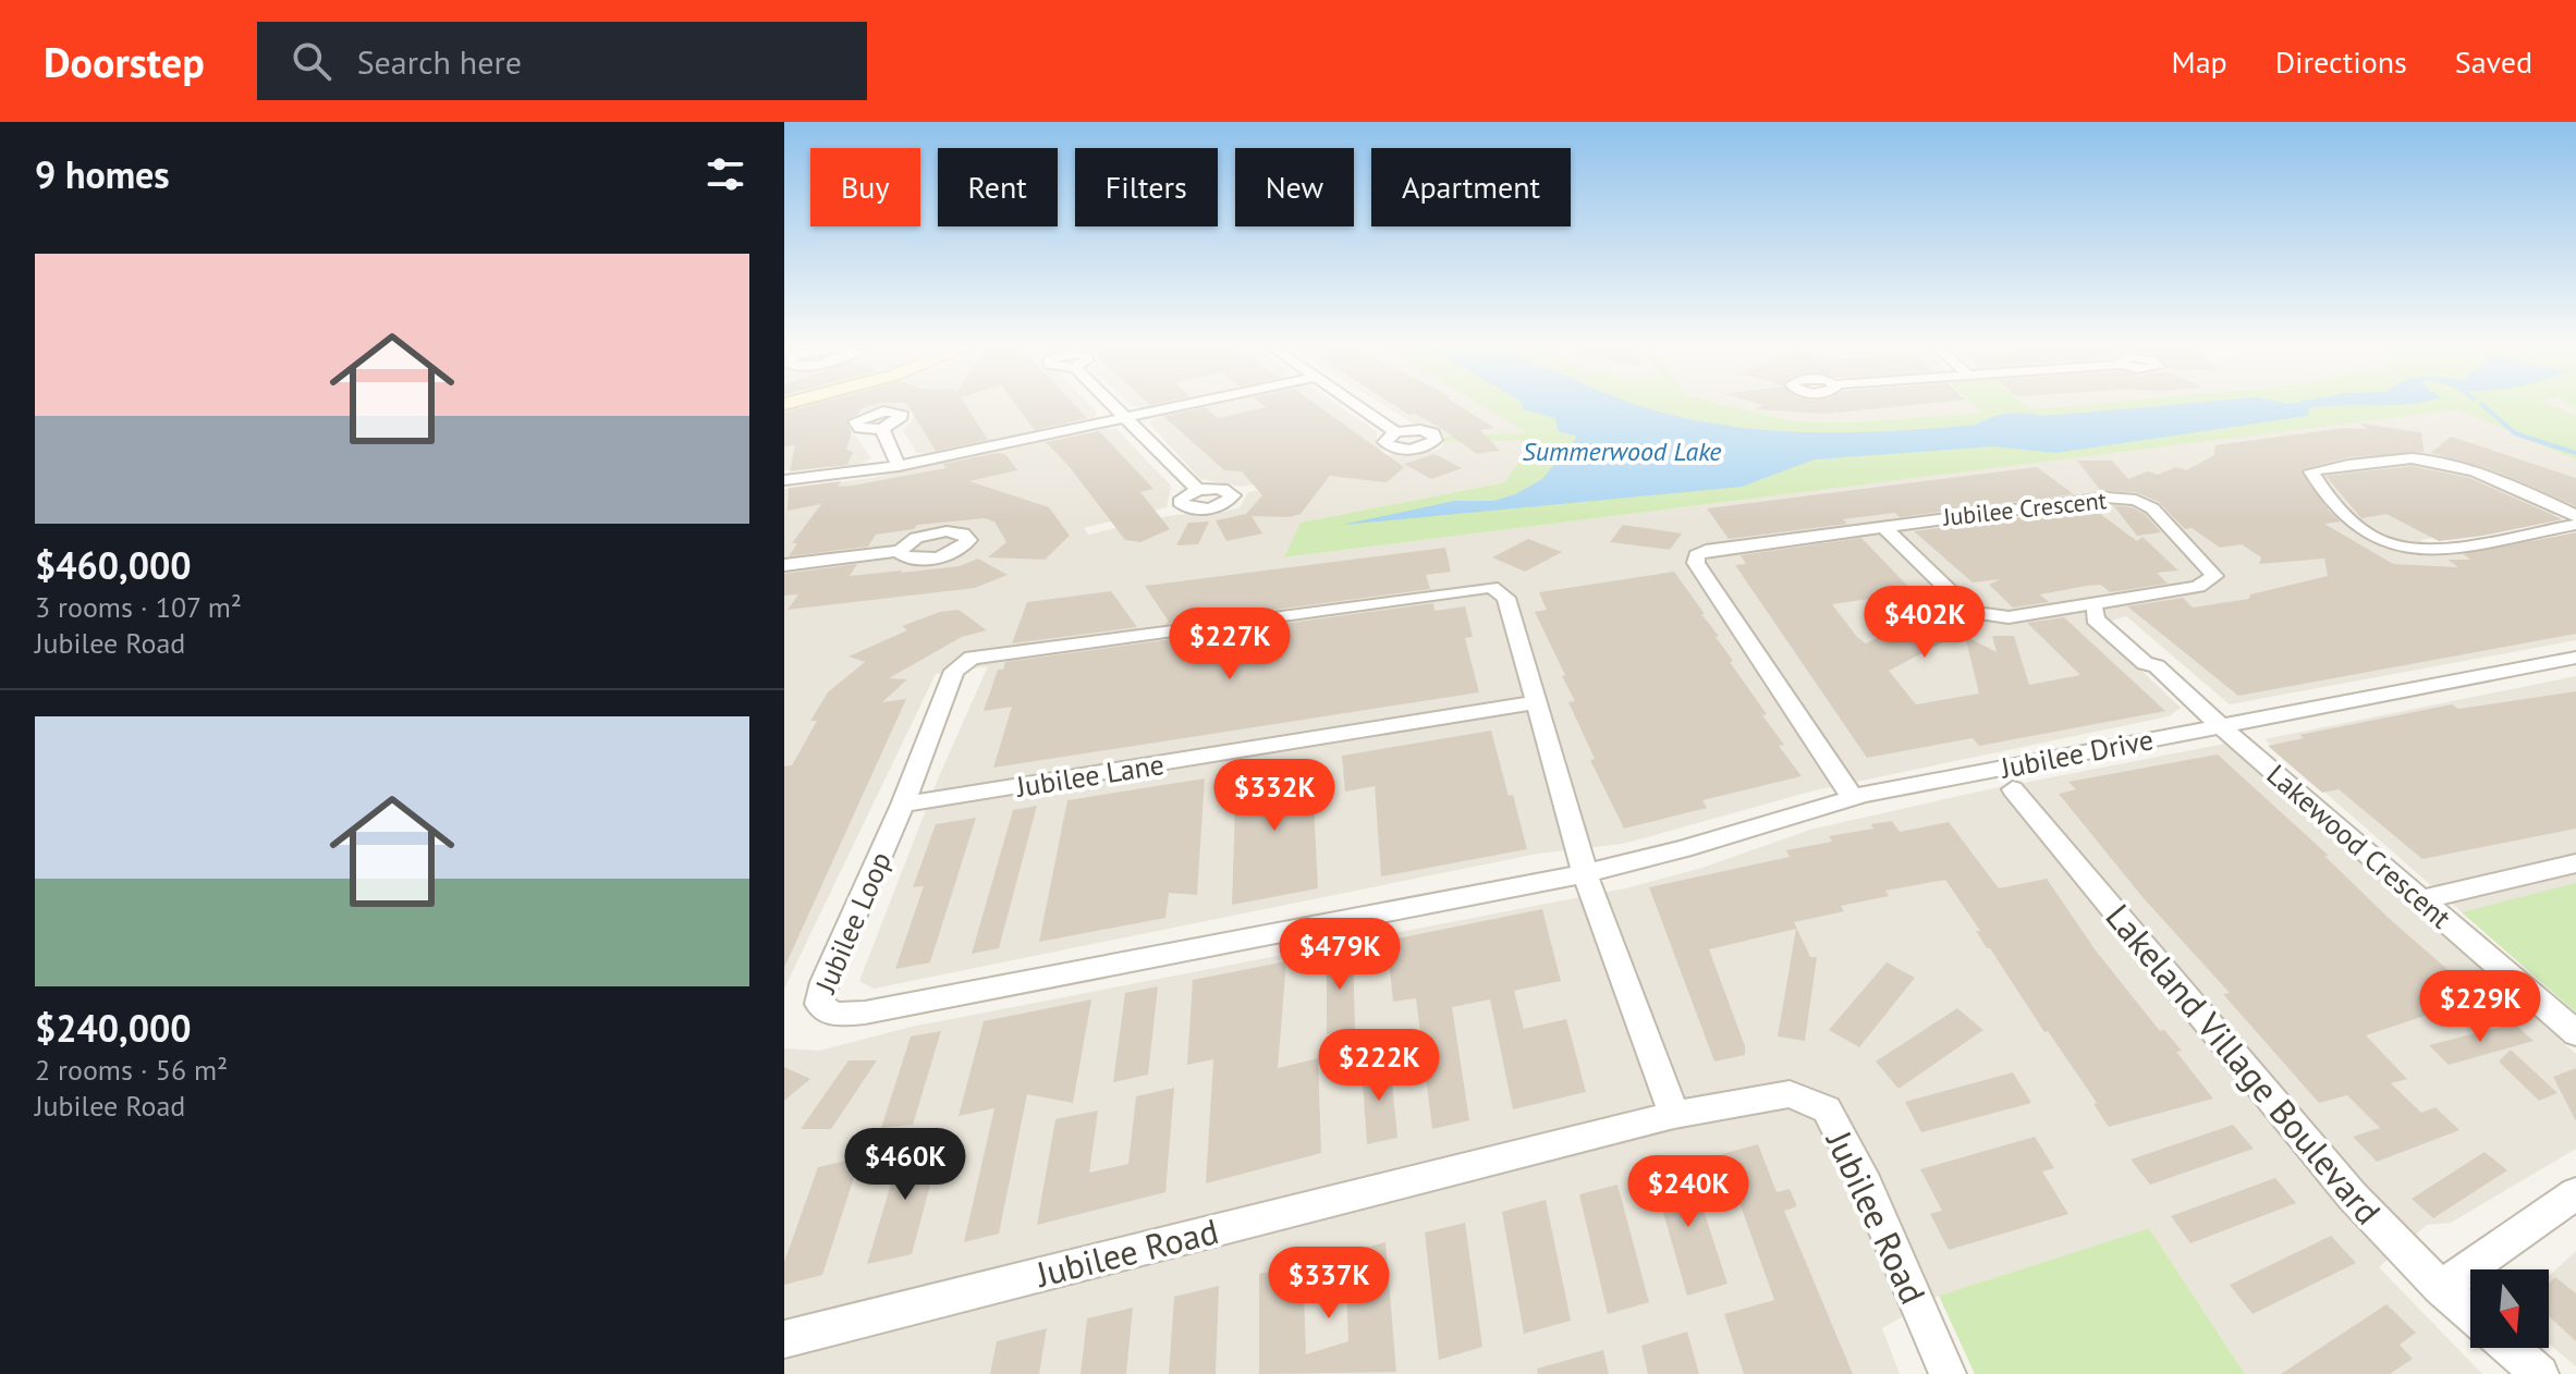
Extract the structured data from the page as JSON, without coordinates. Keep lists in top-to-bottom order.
{
  "streets": {
    "street": [
      "Jubilee Crescent",
      "Jubilee Drive",
      "Jubilee Lane",
      "Lakewood Crescent",
      "Jubilee Loop",
      "Lakeland Village Boulevard",
      "Jubilee Road"
    ]
  },
  "crossings": [
    ["Jubilee Crescent", "Jubilee Drive"],
    ["Jubilee Drive", "Lakewood Crescent"],
    ["Jubilee Drive", "Jubilee Loop"],
    ["Jubilee Lane", "Jubilee Loop"]
  ],
  "water": ["Summerwood Lake"],
  "north": "bottom",
  "page": {
    "header": "Doorstep",
    "search": "Search here",
    "nav": ["Map", "Directions", "Saved"],
    "heading": "9 homes",
    "chip": [
      "Buy",
      "Rent",
      "Filters",
      "New",
      "Apartment"
    ],
    "list": [
      {
        "name": "$460,000",
        "note": "3 rooms · 107 m² · Jubilee Road"
      },
      {
        "name": "$240,000",
        "note": "2 rooms · 56 m² · Jubilee Road"
      }
    ],
    "price": [
      "$402K",
      "$227K",
      "$332K",
      "$479K",
      "$229K",
      "$222K",
      "$460K",
      "$240K",
      "$337K"
    ]
  }
}
